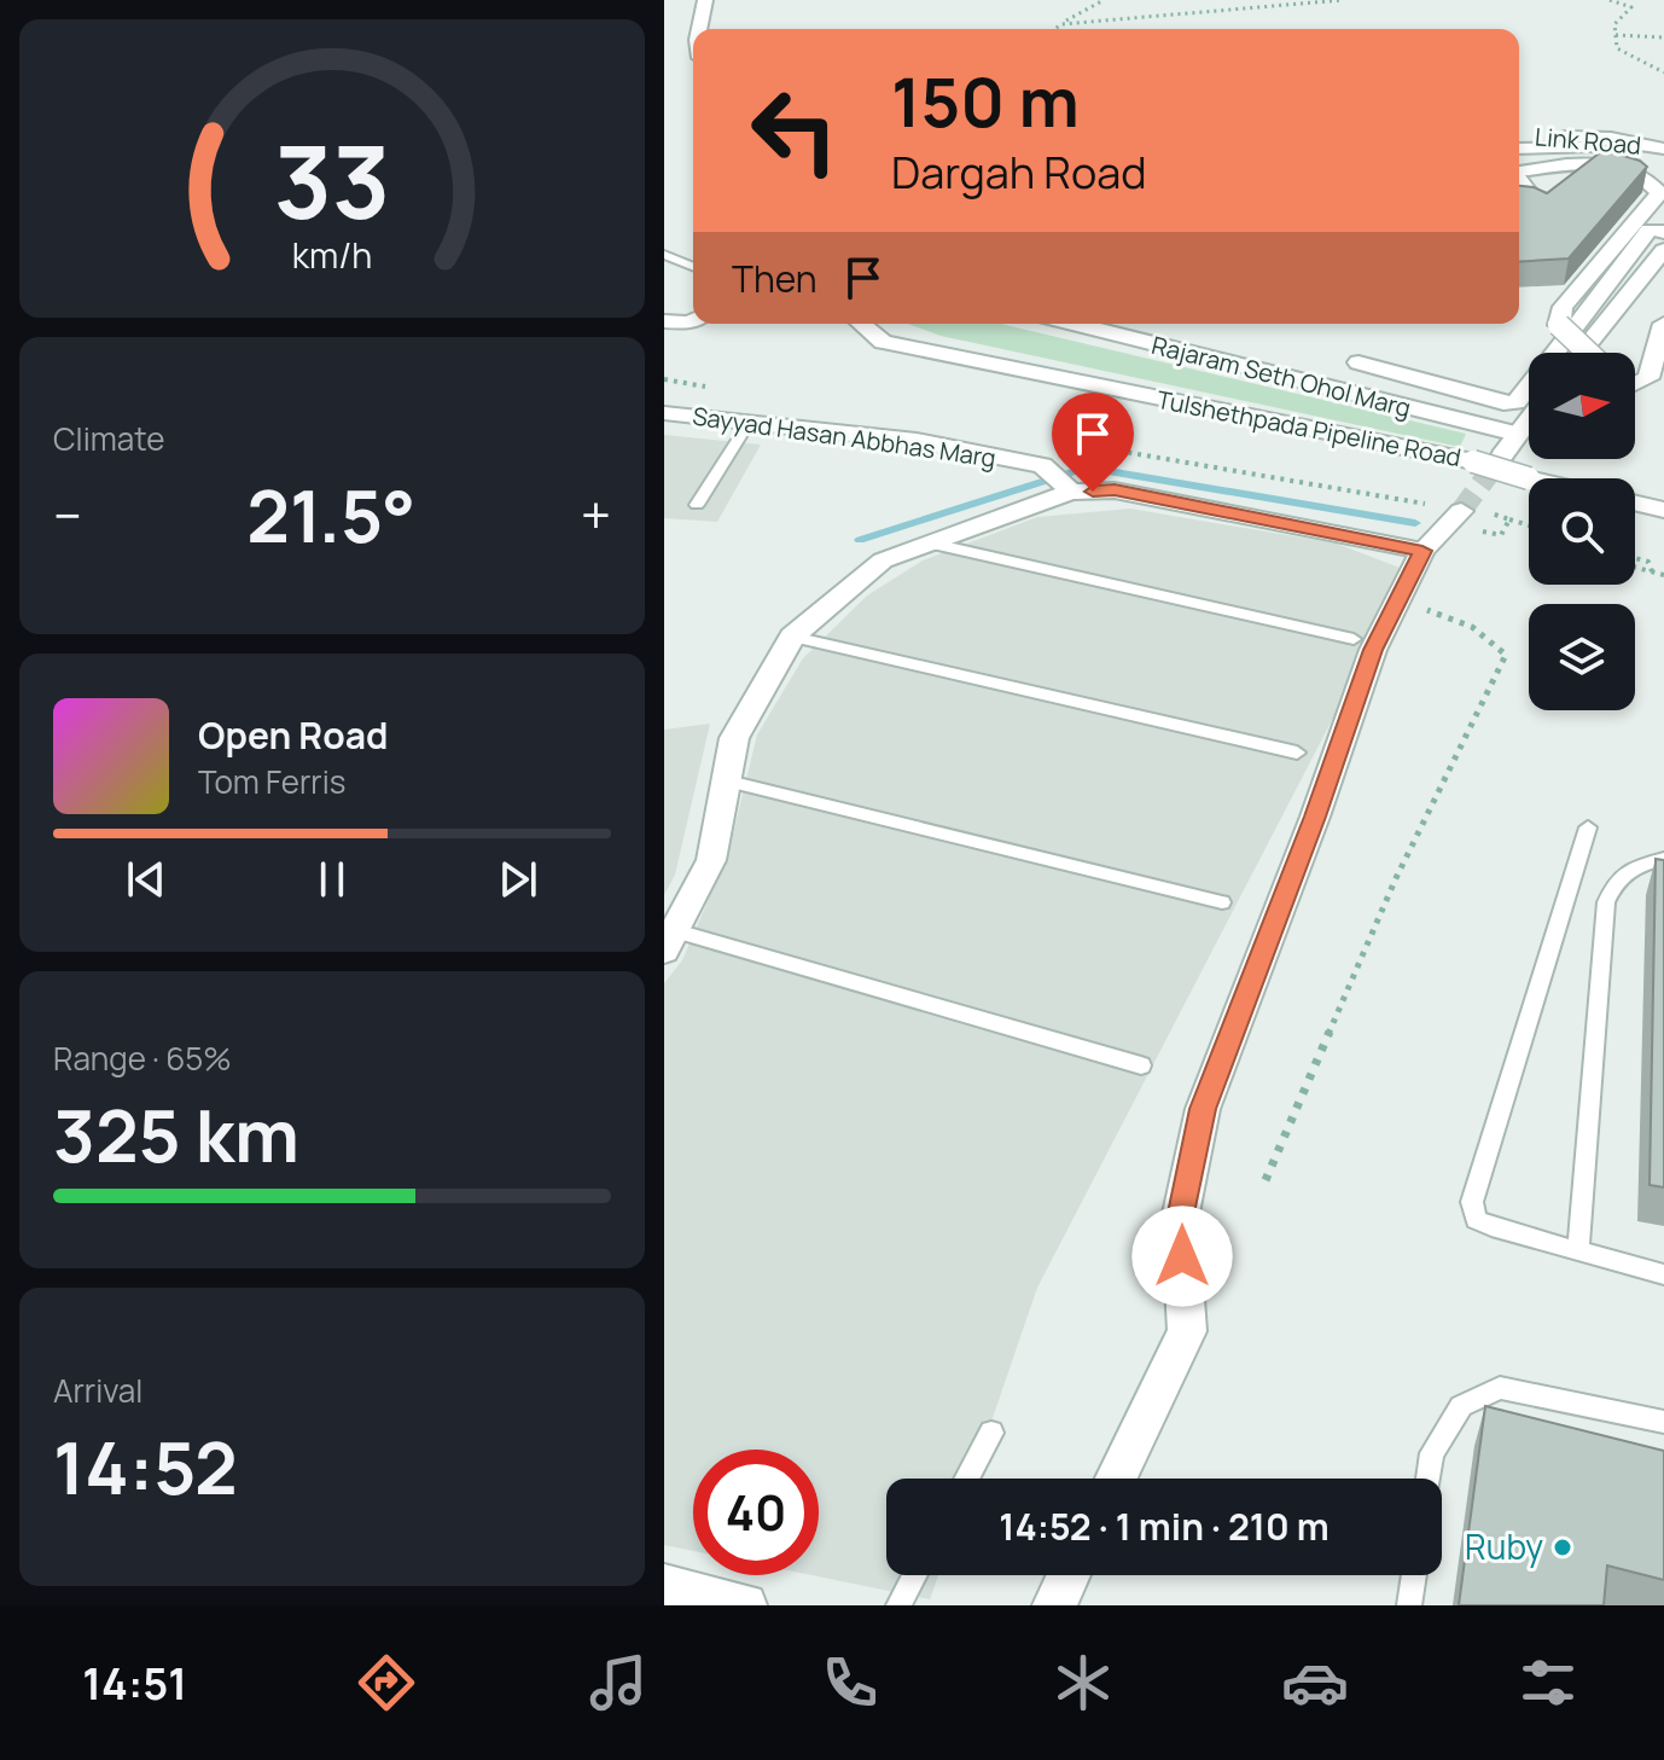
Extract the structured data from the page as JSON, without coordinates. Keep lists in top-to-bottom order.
{
  "streets": {
    "street": [
      "Link Road",
      "Rajaram Seth Ohol Marg",
      "Tulshethpada Pipeline Road",
      "Sayyad Hasan Abbhas Marg"
    ]
  },
  "places": ["Ruby"],
  "north": "right",
  "page": {
    "turn": ["150 m", "Dargah Road"],
    "then": "Then",
    "tile": [
      "Climate",
      ["Range · 65%", "325 km"],
      ["Arrival", "14:52"]
    ],
    "heat": ["−", "21.5°", "+"],
    "song": ["Open Road", "Tom Ferris"],
    "limit": "40",
    "trip": "14:52 · 1 min · 210 m",
    "tabs": "14:51",
    "gauge": ["33", "km/h"]
  }
}
